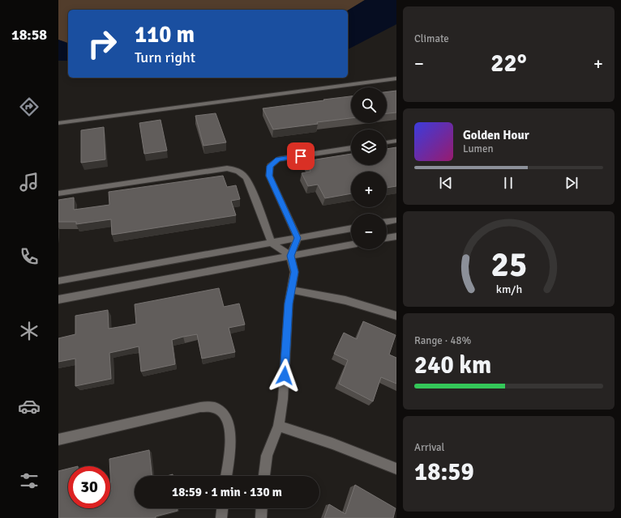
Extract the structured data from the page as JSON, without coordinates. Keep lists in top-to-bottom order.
{
  "page": {
    "tabs": "18:58",
    "tile": [
      "Climate",
      ["Range · 48%", "240 km"],
      ["Arrival", "18:59"]
    ],
    "turn": ["110 m", "Turn right"],
    "heat": ["−", "22°", "+"],
    "map_buttons": ["+", "−"],
    "song": ["Golden Hour", "Lumen"],
    "limit": "30",
    "trip": "18:59 · 1 min · 130 m",
    "gauge": ["25", "km/h"]
  }
}
